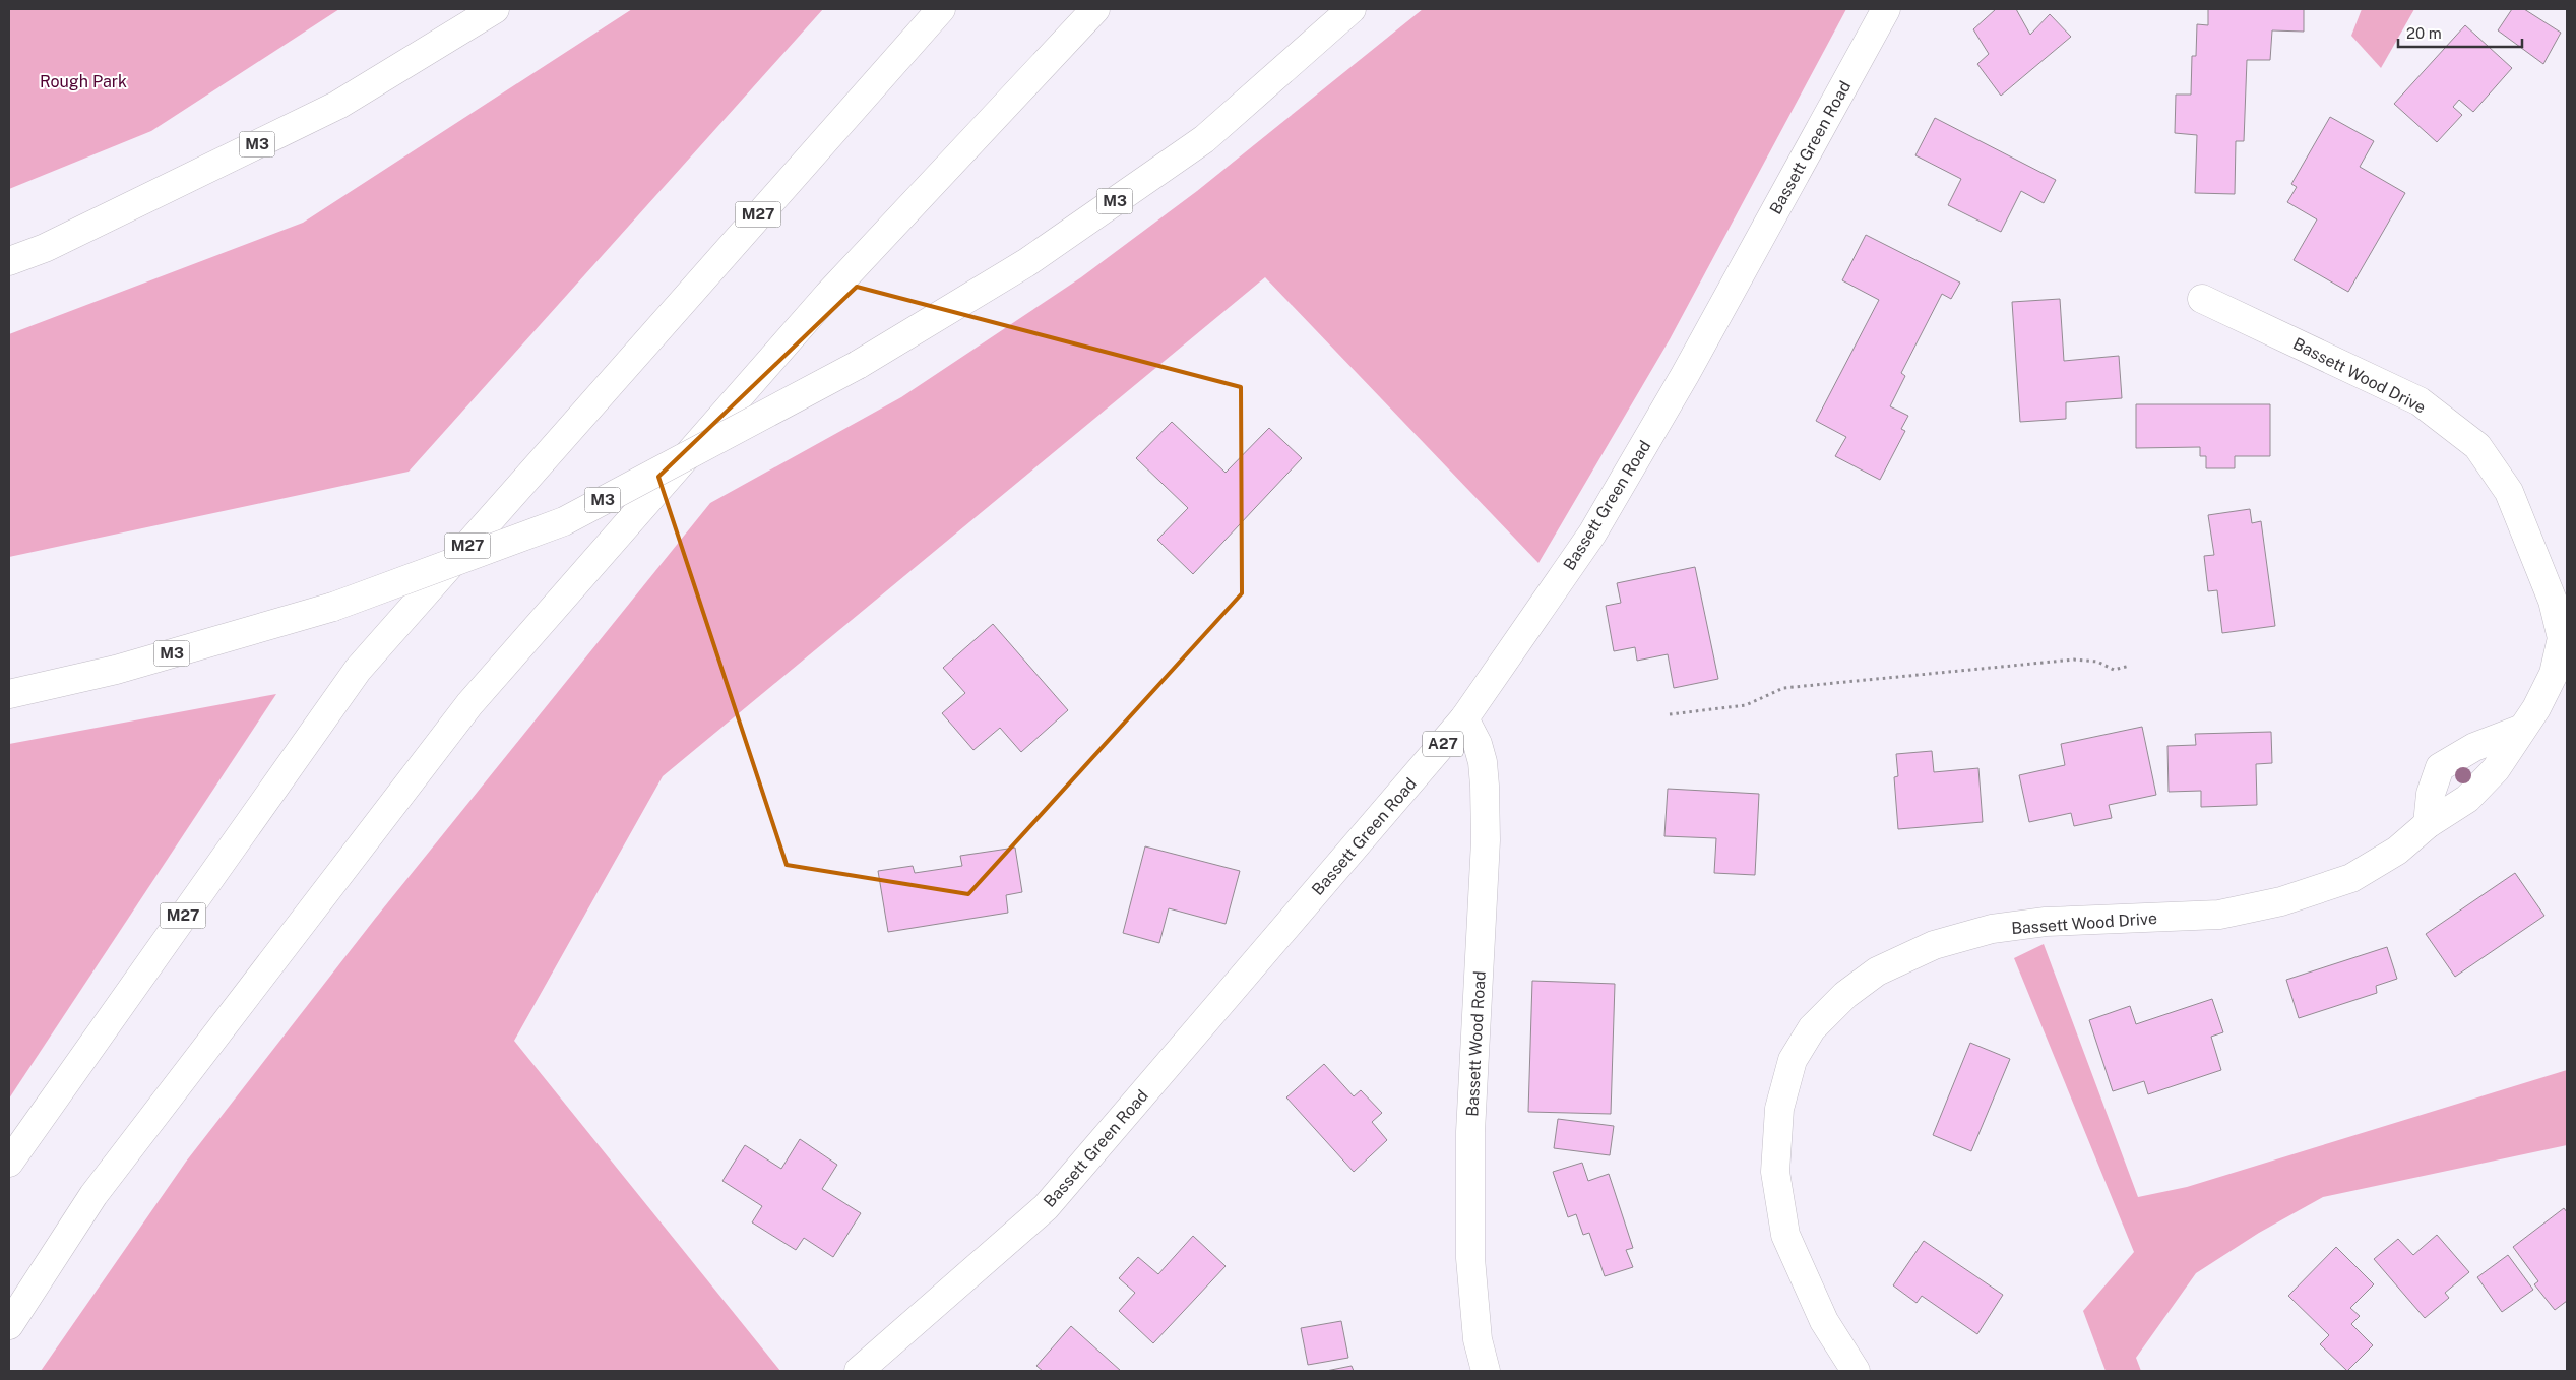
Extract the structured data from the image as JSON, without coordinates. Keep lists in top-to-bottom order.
{
  "streets": {
    "main road": [
      "M3",
      "Bassett Green Road",
      "M27",
      "Bassett Wood Drive",
      "A27",
      "Bassett Wood Road"
    ]
  },
  "crossings": [
    ["Bassett Green Road", "Bassett Wood Road"]
  ],
  "parks": ["Rough Park"],
  "scale_bar": "20 m"
}
